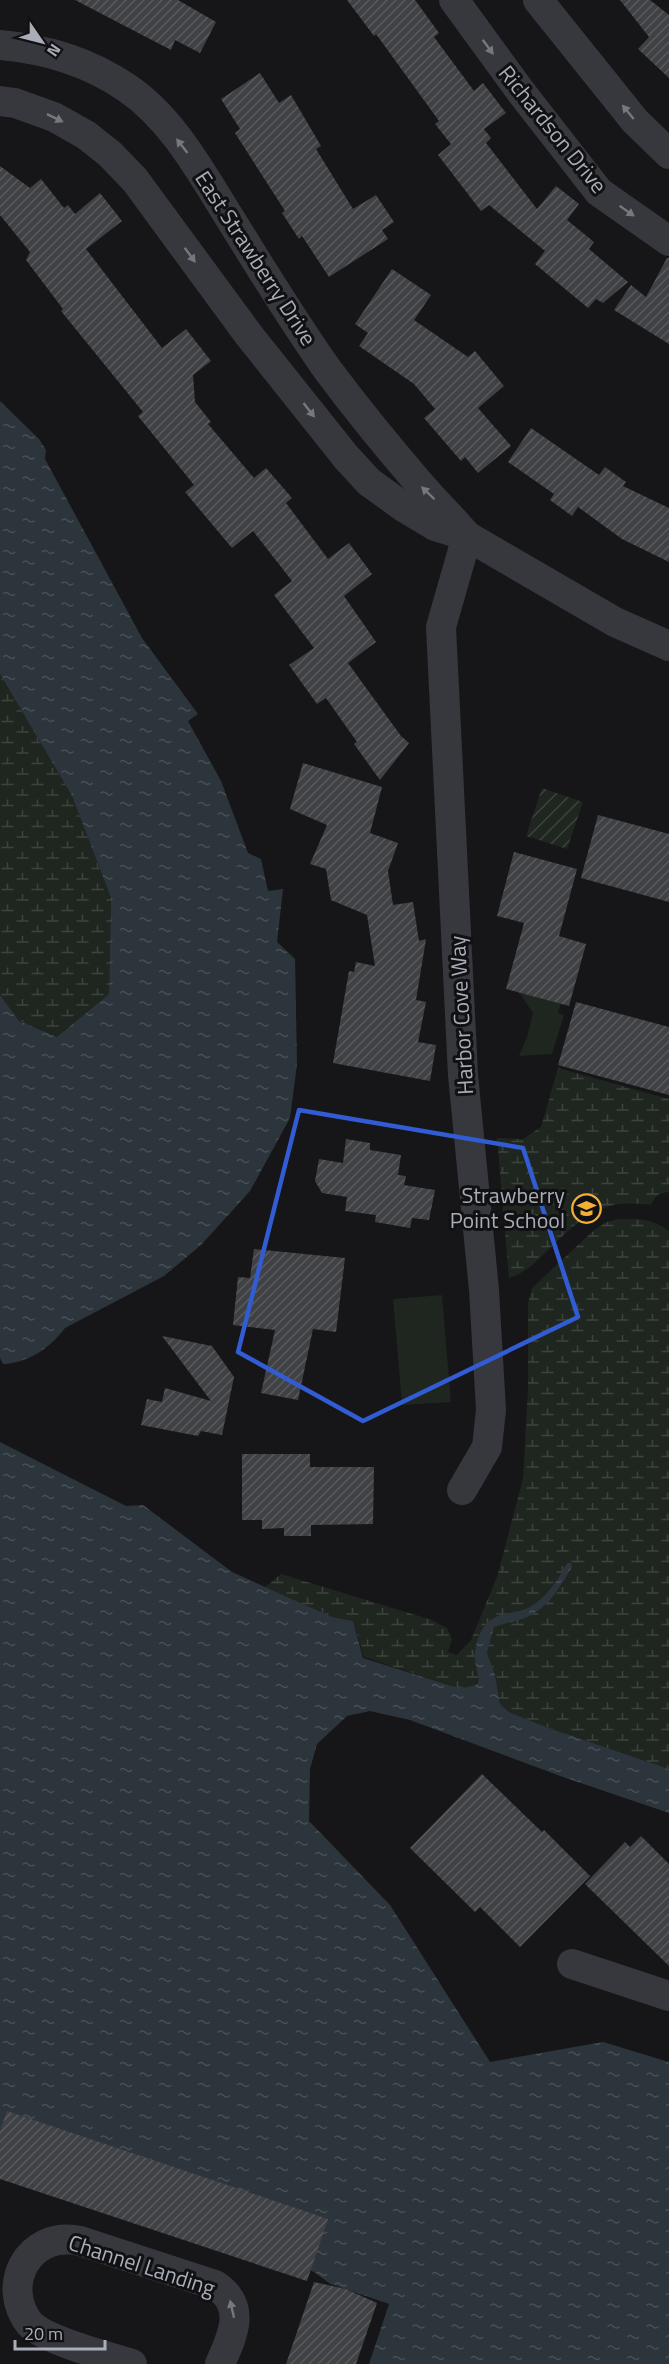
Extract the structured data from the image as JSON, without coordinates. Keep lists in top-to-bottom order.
{
  "streets": {
    "street": [
      "Richardson Drive",
      "East Strawberry Drive",
      "Harbor Cove Way",
      "Channel Landing"
    ]
  },
  "crossings": [
    ["East Strawberry Drive", "Harbor Cove Way"]
  ],
  "places": {
    "school or university": ["Strawberry Point School"]
  },
  "scale_bar": "20 m",
  "north": "bottom right"
}
